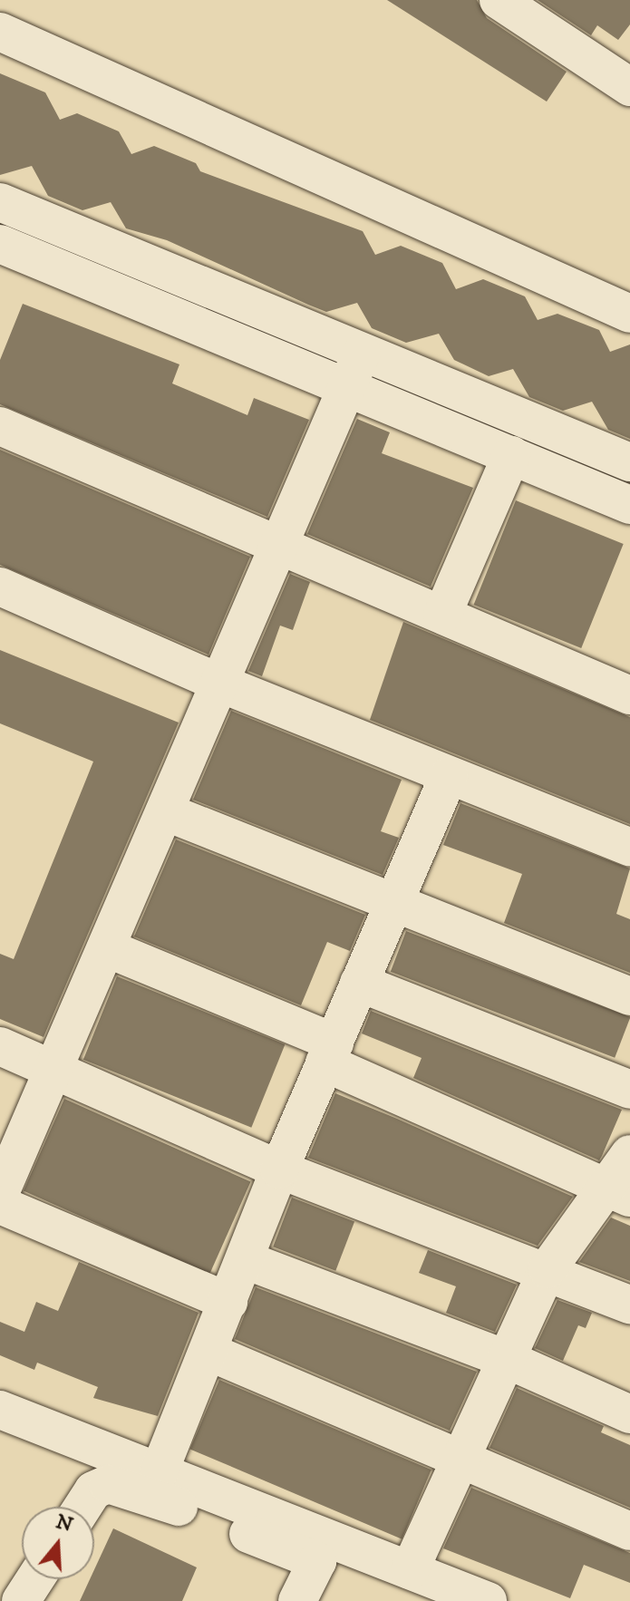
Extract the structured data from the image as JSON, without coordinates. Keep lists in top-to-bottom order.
{
  "north": "top"
}
